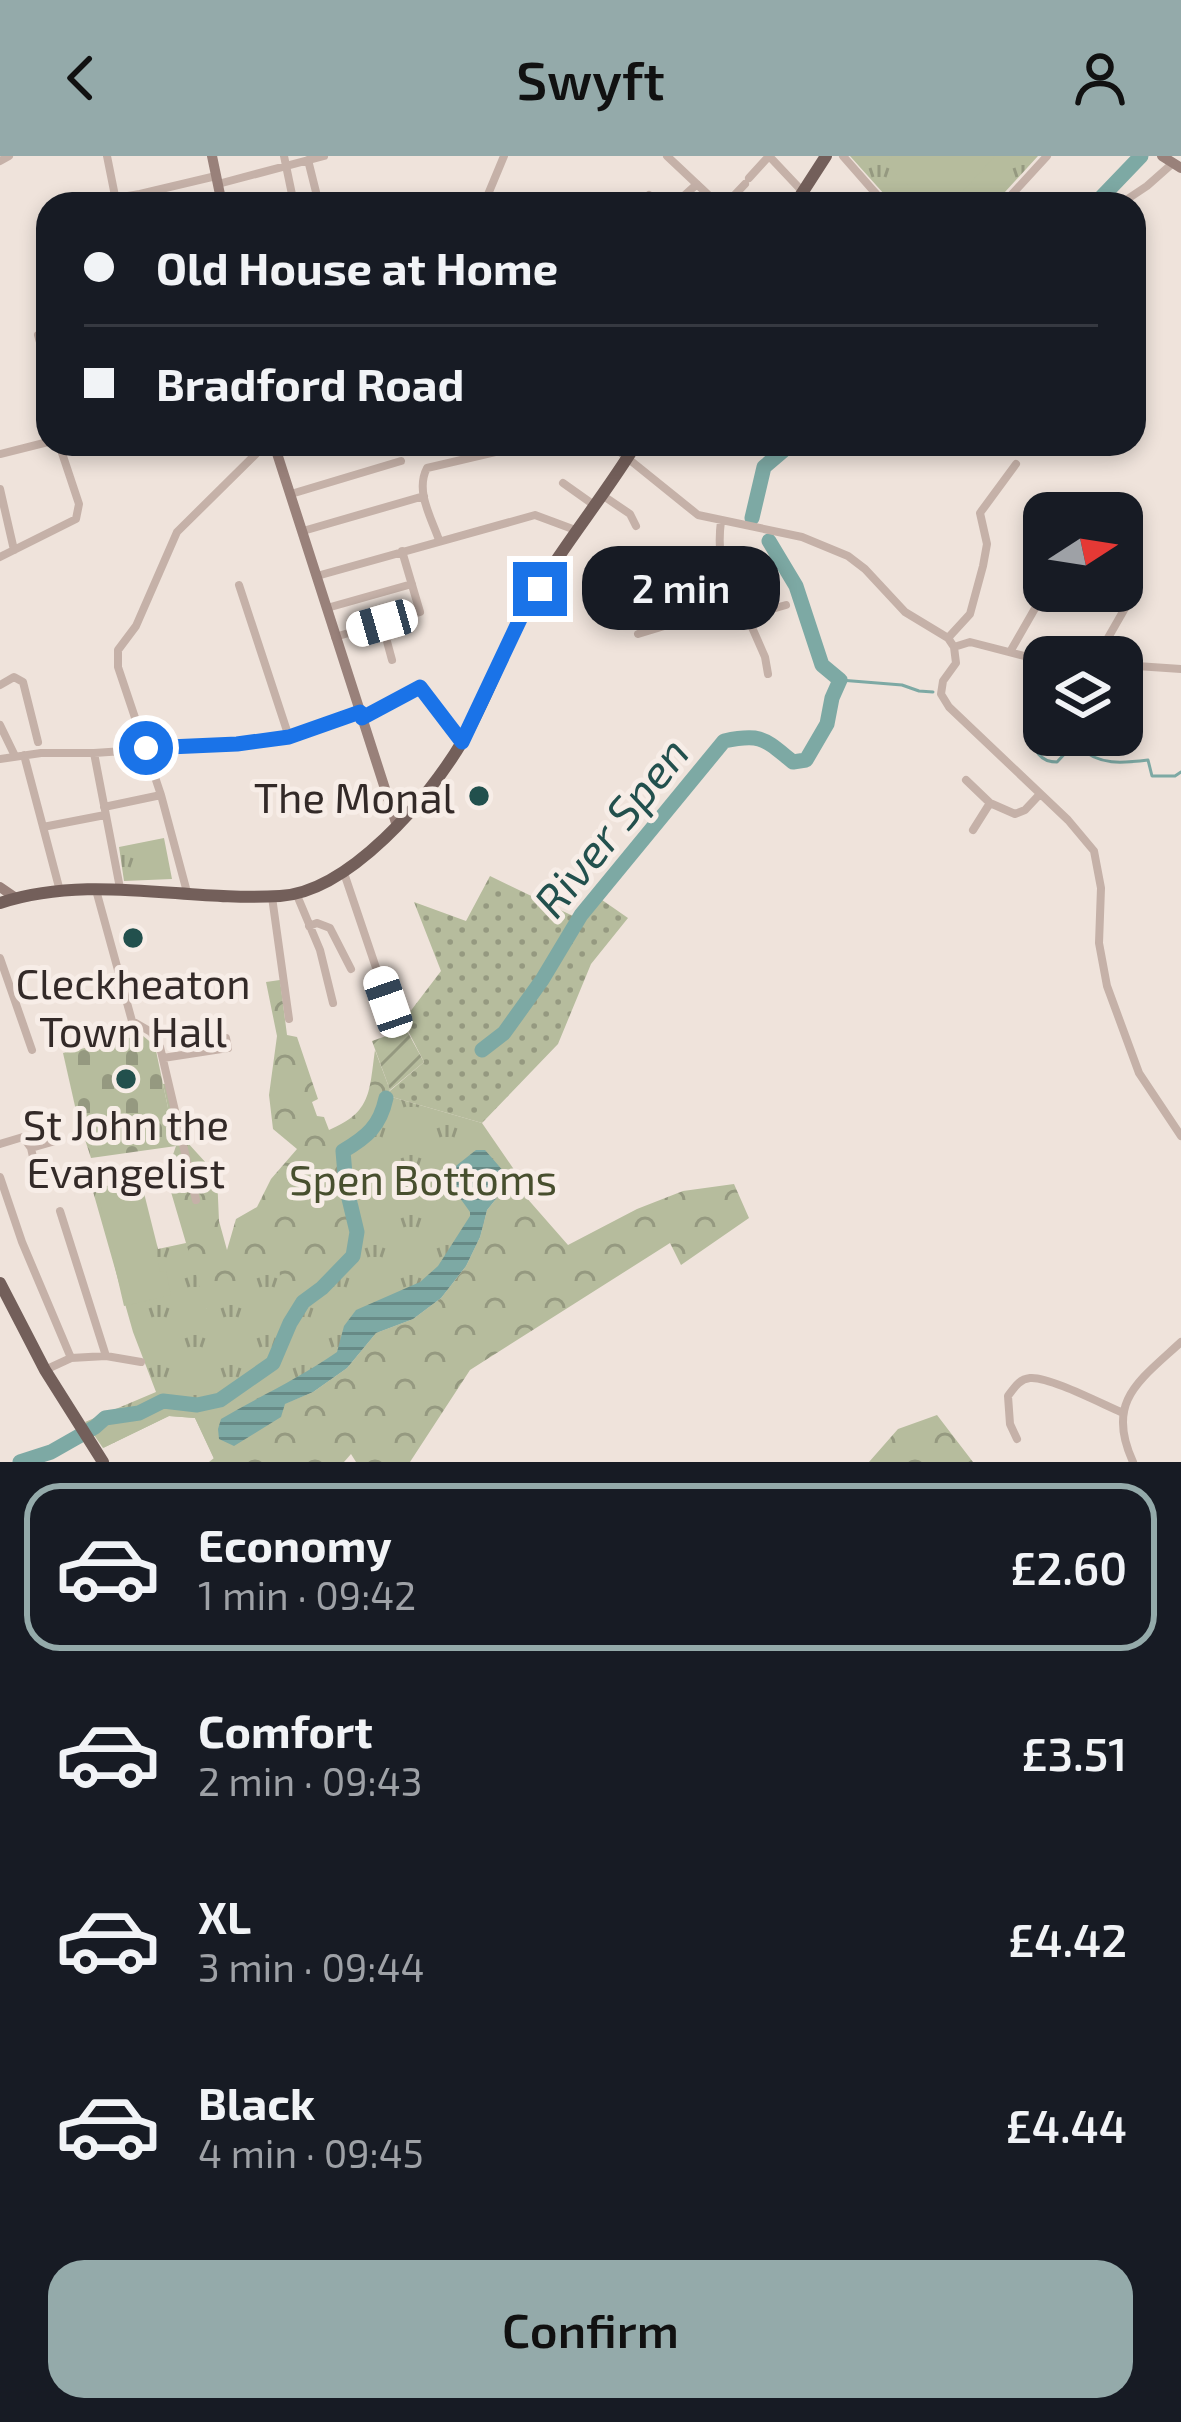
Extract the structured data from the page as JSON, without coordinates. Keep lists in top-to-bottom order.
{
  "water": ["River Spen"],
  "parks": ["Spen Bottoms"],
  "places": ["The Monal", "Cleckheaton Town Hall", "St John the Evangelist"],
  "north": "right",
  "page": {
    "header": "Swyft",
    "banner": ["Old House at Home", "Bradford Road"],
    "bubble": "2 min",
    "list": [
      {
        "name": "Economy",
        "note": "1 min · 09:42",
        "value": "£2.60"
      },
      {
        "name": "Comfort",
        "note": "2 min · 09:43",
        "value": "£3.51"
      },
      {
        "name": "XL",
        "note": "3 min · 09:44",
        "value": "£4.42"
      },
      {
        "name": "Black",
        "note": "4 min · 09:45",
        "value": "£4.44"
      }
    ],
    "buttons": "Confirm"
  }
}
